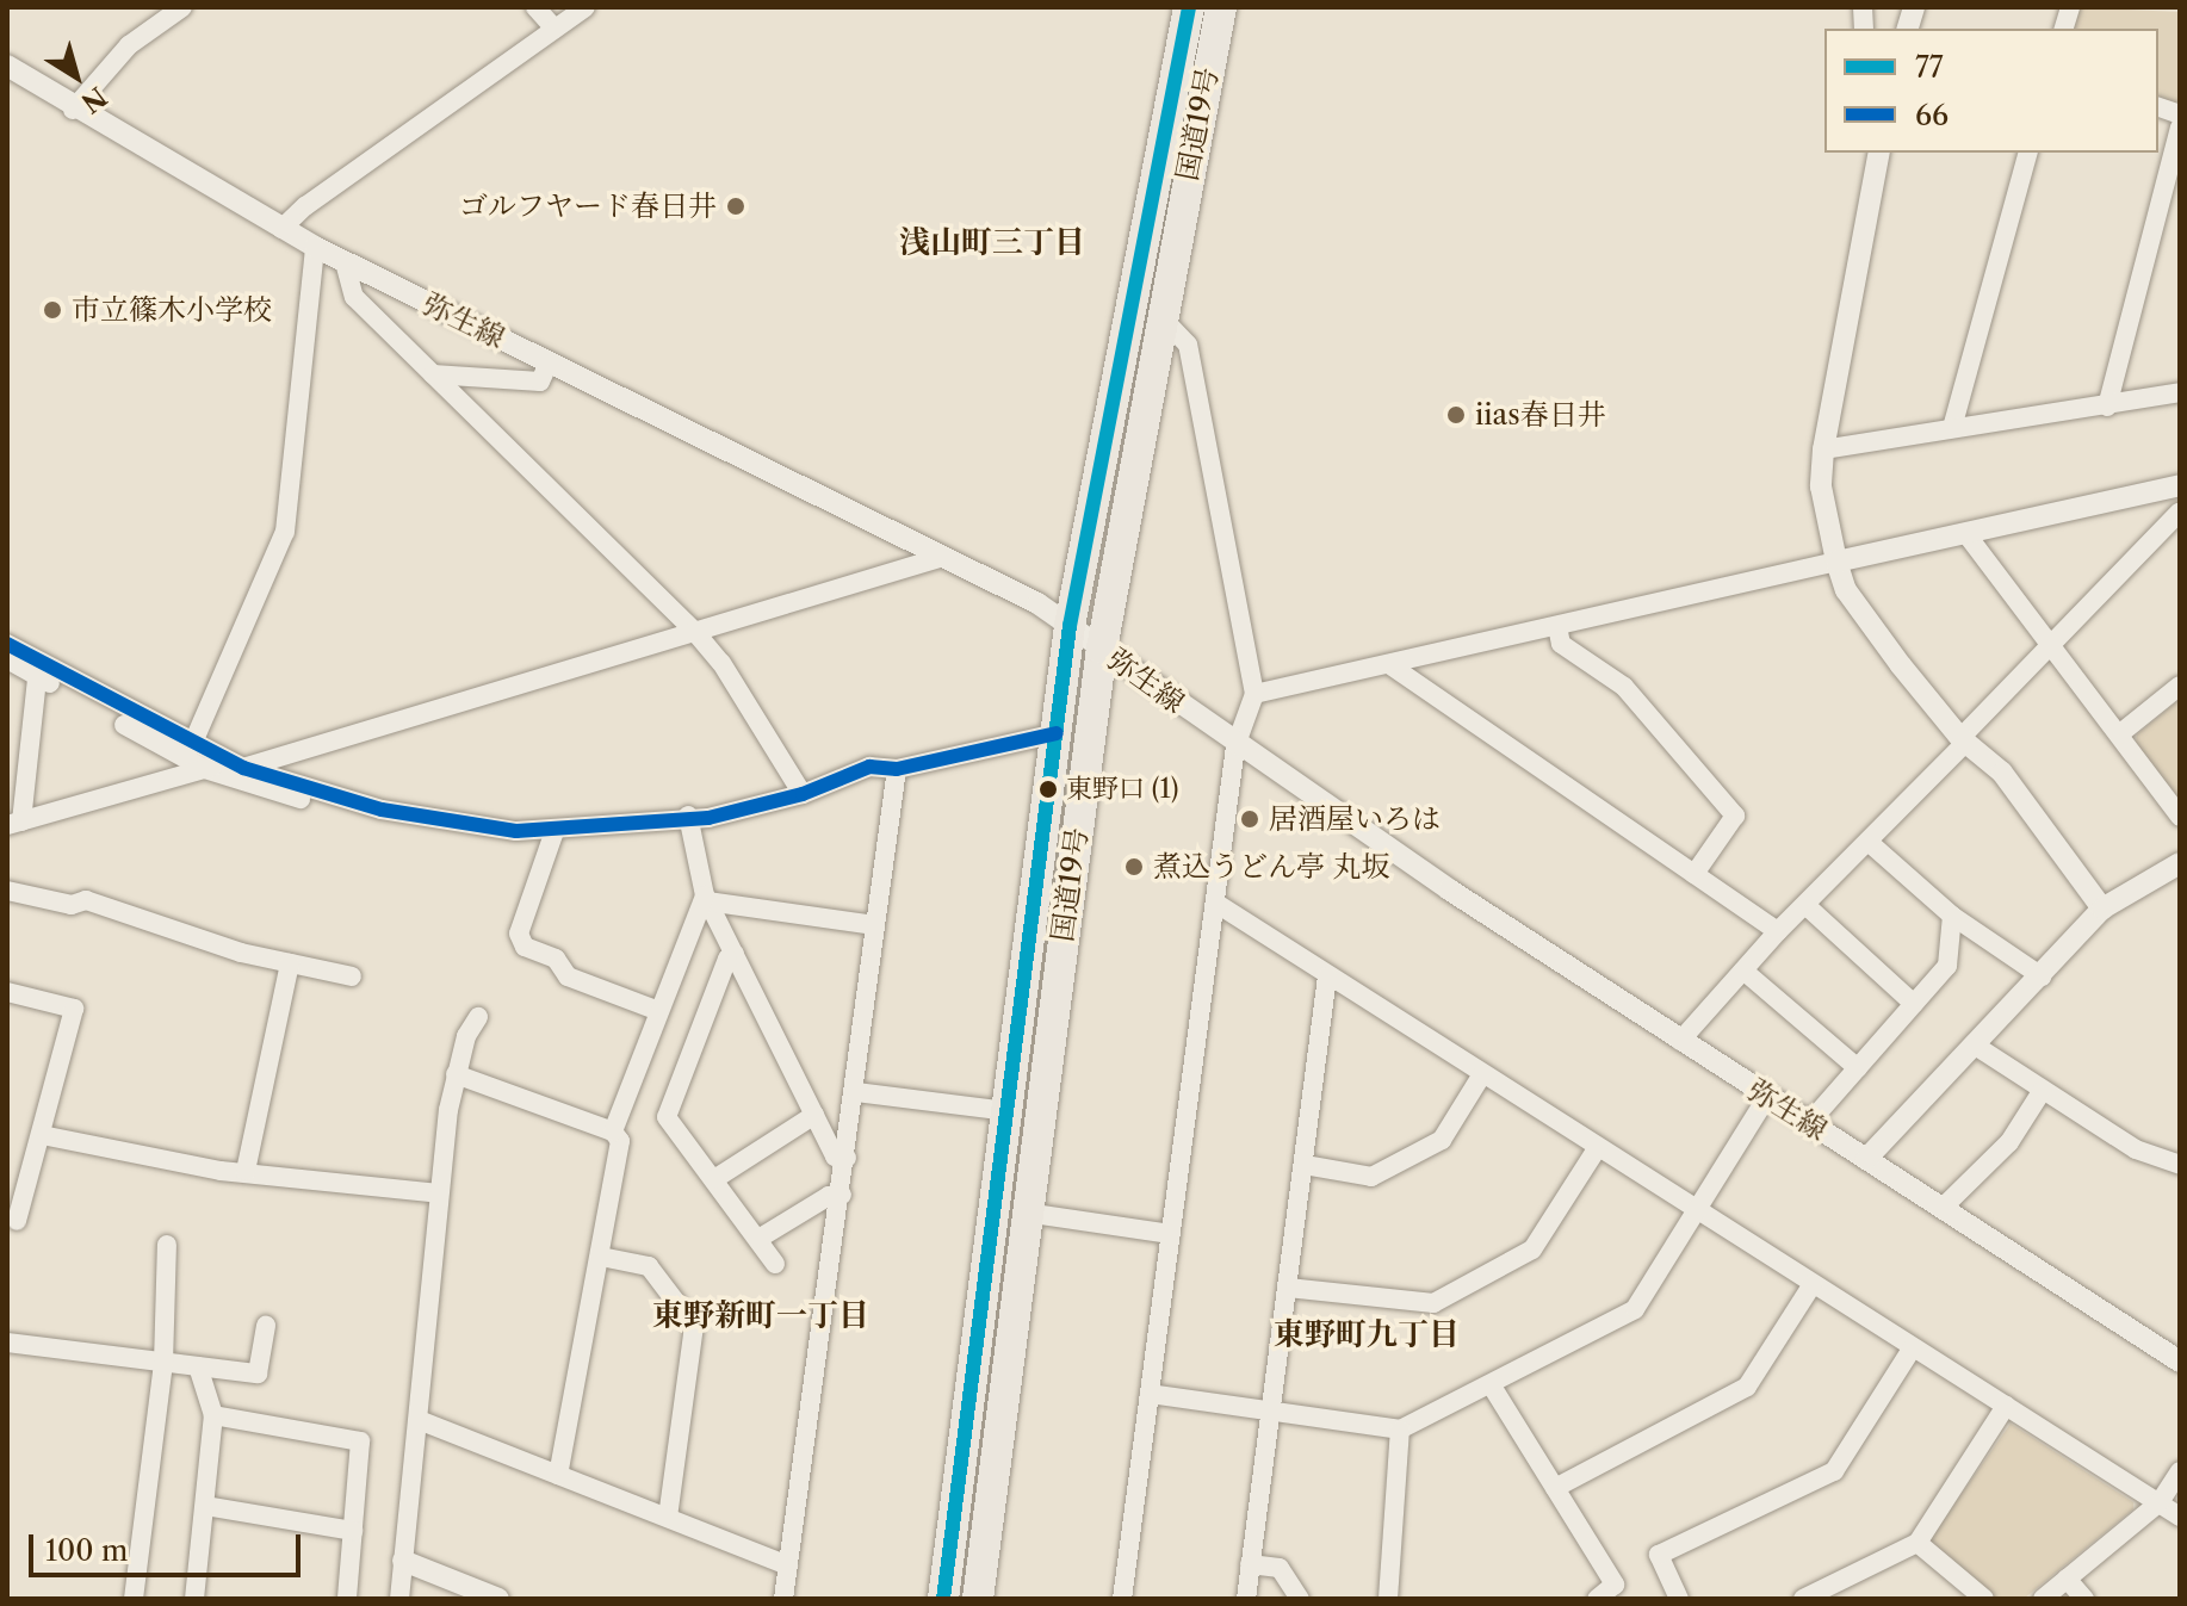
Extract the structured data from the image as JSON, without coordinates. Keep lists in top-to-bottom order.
{
  "streets": {
    "highway": ["国道19号"],
    "street": ["弥生線"]
  },
  "crossings": [
    ["国道19号", "弥生線"]
  ],
  "districts": ["浅山町三丁目", "東野新町一丁目", "東野町九丁目"],
  "places": [
    "ゴルフヤード春日井",
    "市立篠木小学校",
    "iias春日井",
    "東野口 (1)",
    "居酒屋いろは",
    "煮込うどん亭 丸坂"
  ],
  "lines": ["transit line 77", "transit line 66"],
  "legend": ["77", "66"],
  "scale_bar": "100 m",
  "north": "bottom right"
}
